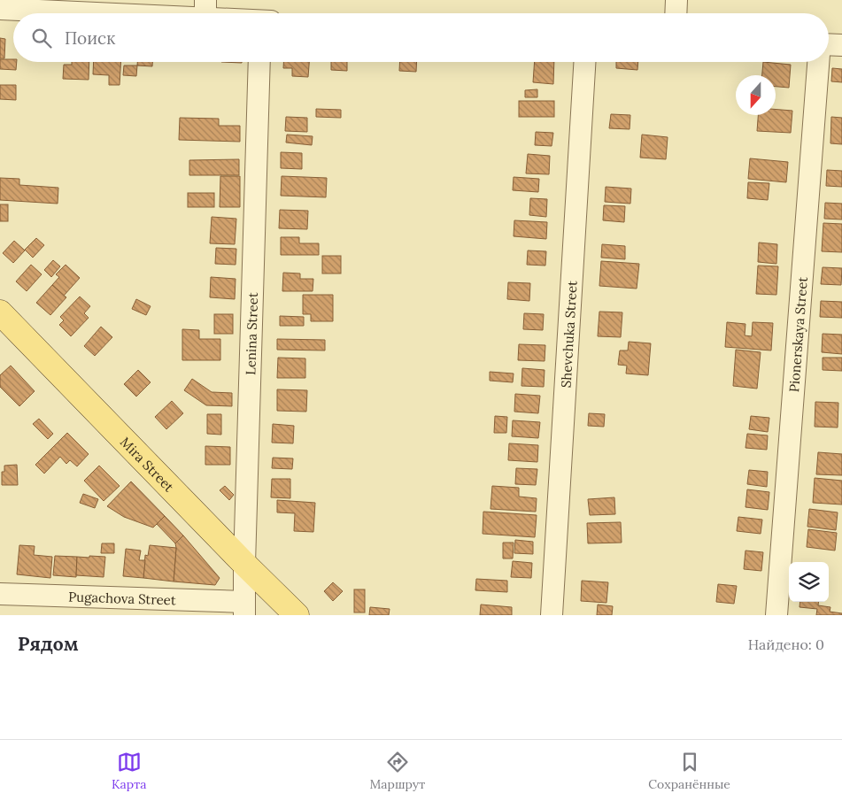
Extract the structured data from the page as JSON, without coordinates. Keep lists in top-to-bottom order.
{
  "streets": {
    "main road": ["Mira Street"],
    "street": [
      "Lenina Street",
      "Shevchuka Street",
      "Pionerskaya Street",
      "Pugachova Street"
    ]
  },
  "crossings": [
    ["Lenina Street", "Mira Street"],
    ["Lenina Street", "Pugachova Street"]
  ],
  "north": "bottom",
  "page": {
    "search": "Поиск",
    "heading": ["Рядом", "Найдено: 0"],
    "nav": ["Карта", "Маршрут", "Сохранённые"]
  }
}
